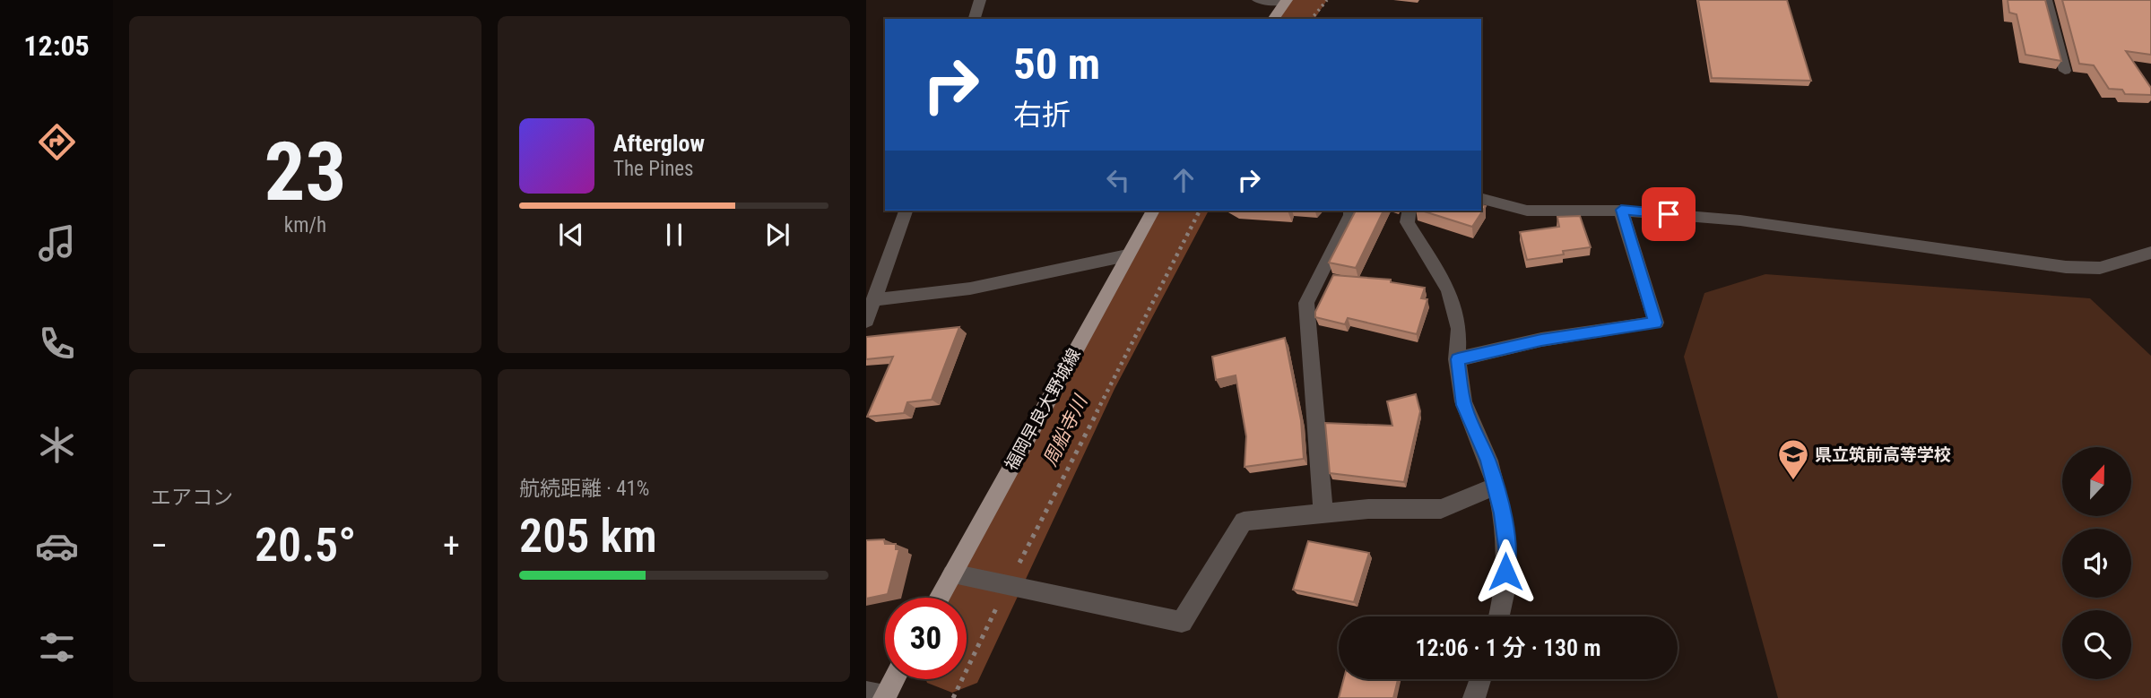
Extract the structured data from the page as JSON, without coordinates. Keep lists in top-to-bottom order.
{
  "streets": {
    "main road": ["福岡早良大野城線"]
  },
  "water": ["周船寺川"],
  "places": {
    "school or university": ["県立筑前高等学校"]
  },
  "north": "top",
  "page": {
    "tabs": "12:05",
    "tile": [
      ["23", "km/h"],
      "エアコン",
      ["航続距離 · 41%", "205 km"]
    ],
    "turn": ["50 m", "右折"],
    "song": ["Afterglow", "The Pines"],
    "heat": ["−", "20.5°", "+"],
    "limit": "30",
    "trip": "12:06 · 1 分 · 130 m"
  }
}
